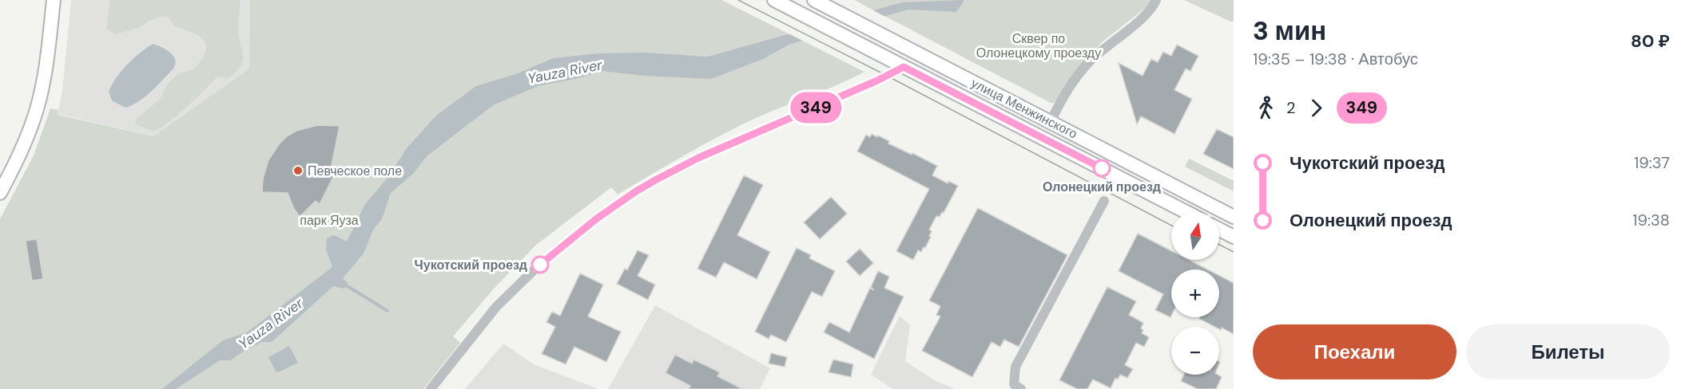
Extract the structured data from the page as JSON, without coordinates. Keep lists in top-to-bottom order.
{
  "streets": {
    "main road": ["улица Менжинского"]
  },
  "water": ["Yauza River"],
  "parks": ["Сквер по Олонецкому проезду", "парк Яуза"],
  "places": ["Олонецкий проезд", "Певческое поле", "Чукотский проезд"],
  "lines": ["bus line 349"],
  "north": "top",
  "page": {
    "on_map": "349",
    "heading": ["3 мин", "19:35 – 19:38 · Автобус", "80 ₽"],
    "legs": ["2", "349"],
    "list": [
      {
        "name": "Чукотский проезд",
        "value": "19:37"
      },
      {
        "name": "Олонецкий проезд",
        "value": "19:38"
      }
    ],
    "map_buttons": ["+", "−"],
    "buttons": ["Поехали", "Билеты"]
  }
}
